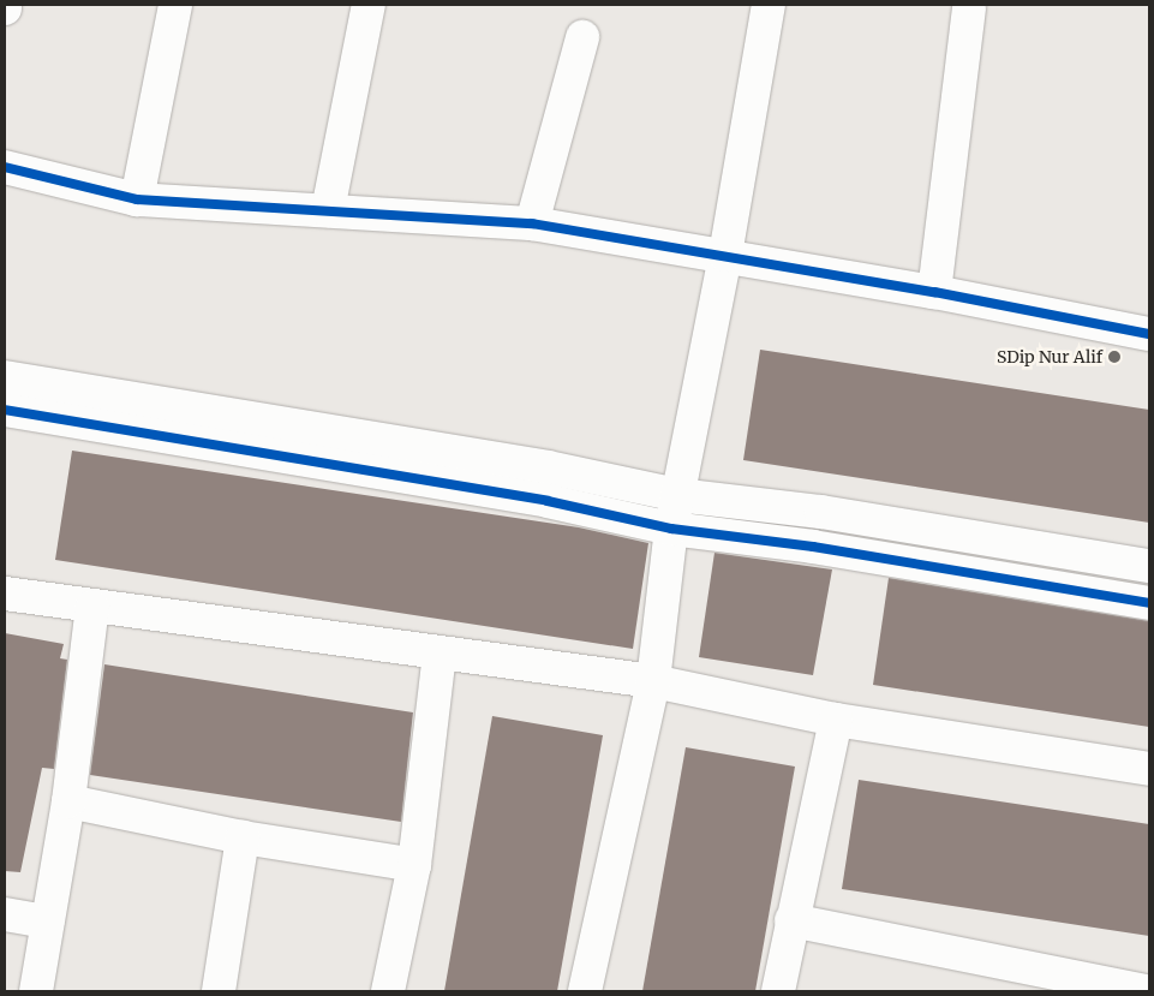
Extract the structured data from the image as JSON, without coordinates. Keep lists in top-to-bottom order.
{
  "places": ["SDip Nur Alif"]
}
